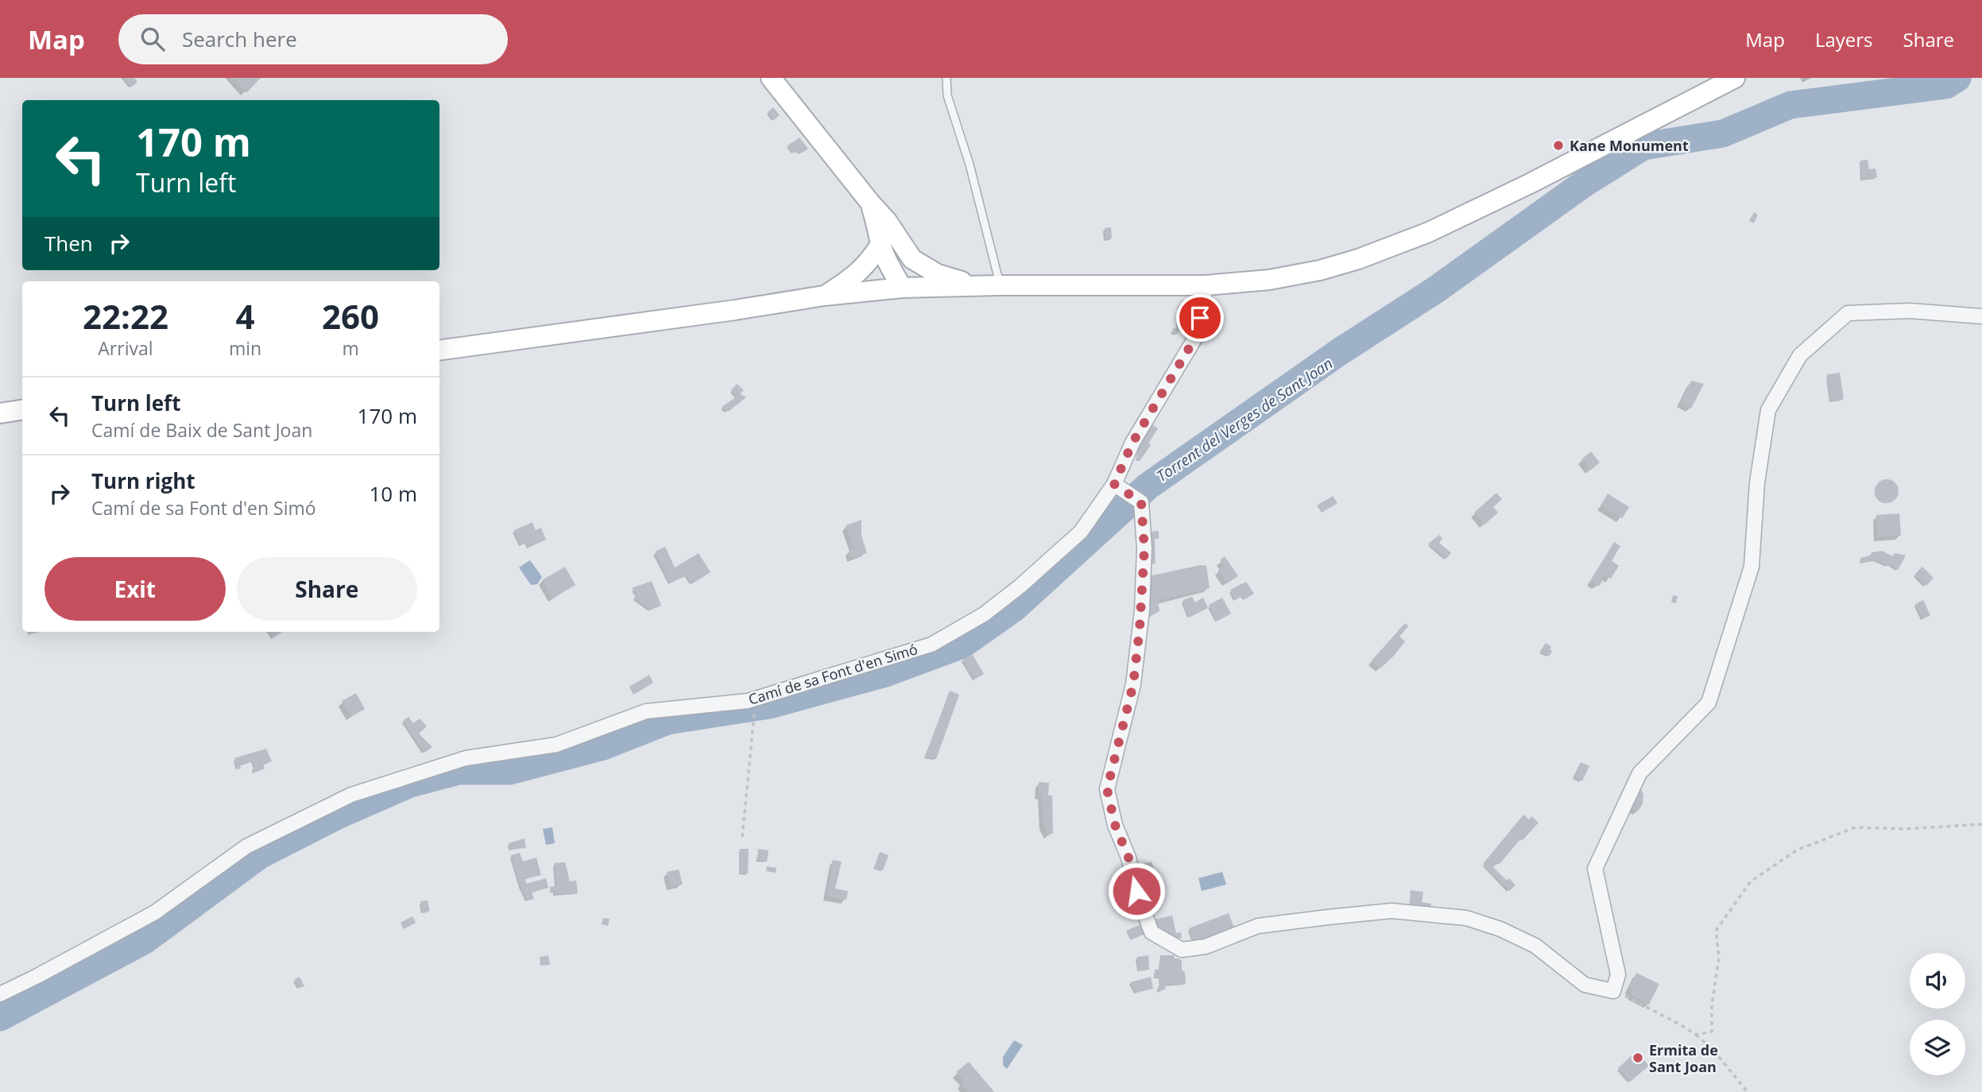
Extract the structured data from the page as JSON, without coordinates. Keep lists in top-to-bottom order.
{
  "streets": {
    "street": ["Camí de sa Font d'en Simó"]
  },
  "water": ["Torrent del Verges de Sant Joan"],
  "places": ["Kane Monument", "Ermita de Sant Joan"],
  "page": {
    "header": "Map",
    "search": "Search here",
    "nav": ["Map", "Layers", "Share"],
    "turn": ["170 m", "Turn left"],
    "then": "Then",
    "eta": [
      "22:22",
      "Arrival",
      "4",
      "min",
      "260",
      "m"
    ],
    "list": [
      {
        "name": "Turn left",
        "note": "Camí de Baix de Sant Joan",
        "value": "170 m"
      },
      {
        "name": "Turn right",
        "note": "Camí de sa Font d'en Simó",
        "value": "10 m"
      }
    ],
    "buttons": ["Exit", "Share"]
  }
}
